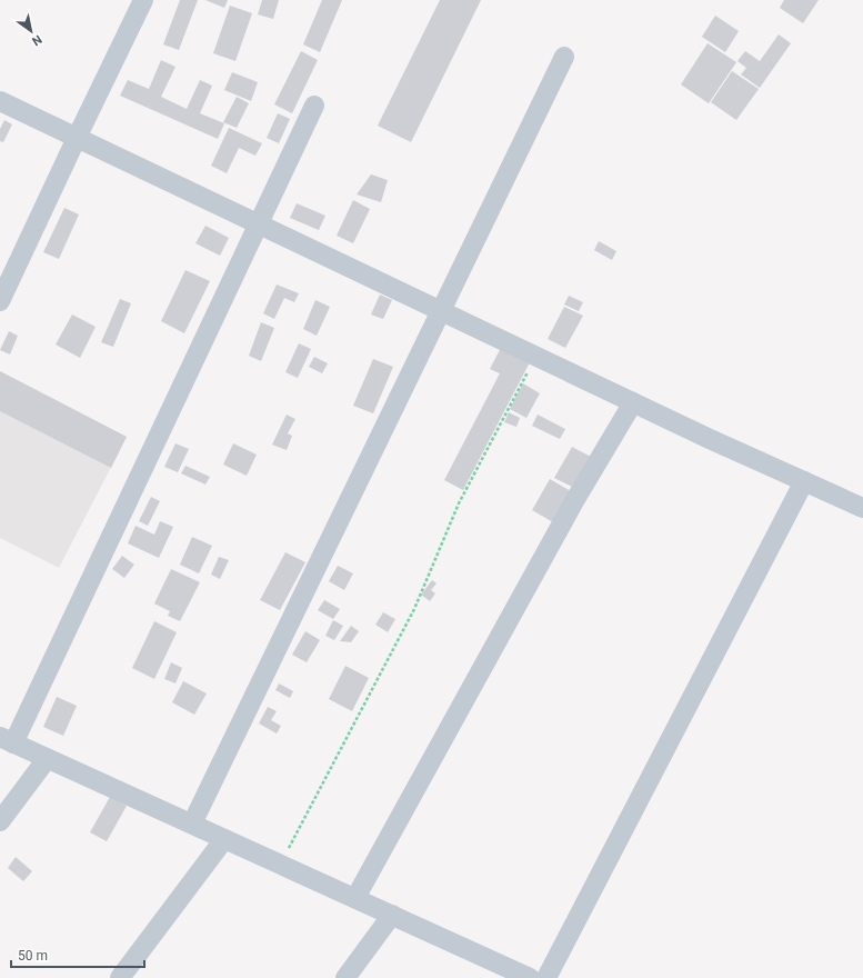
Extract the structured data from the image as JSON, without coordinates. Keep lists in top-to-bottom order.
{
  "scale_bar": "50 m",
  "north": "bottom right"
}
